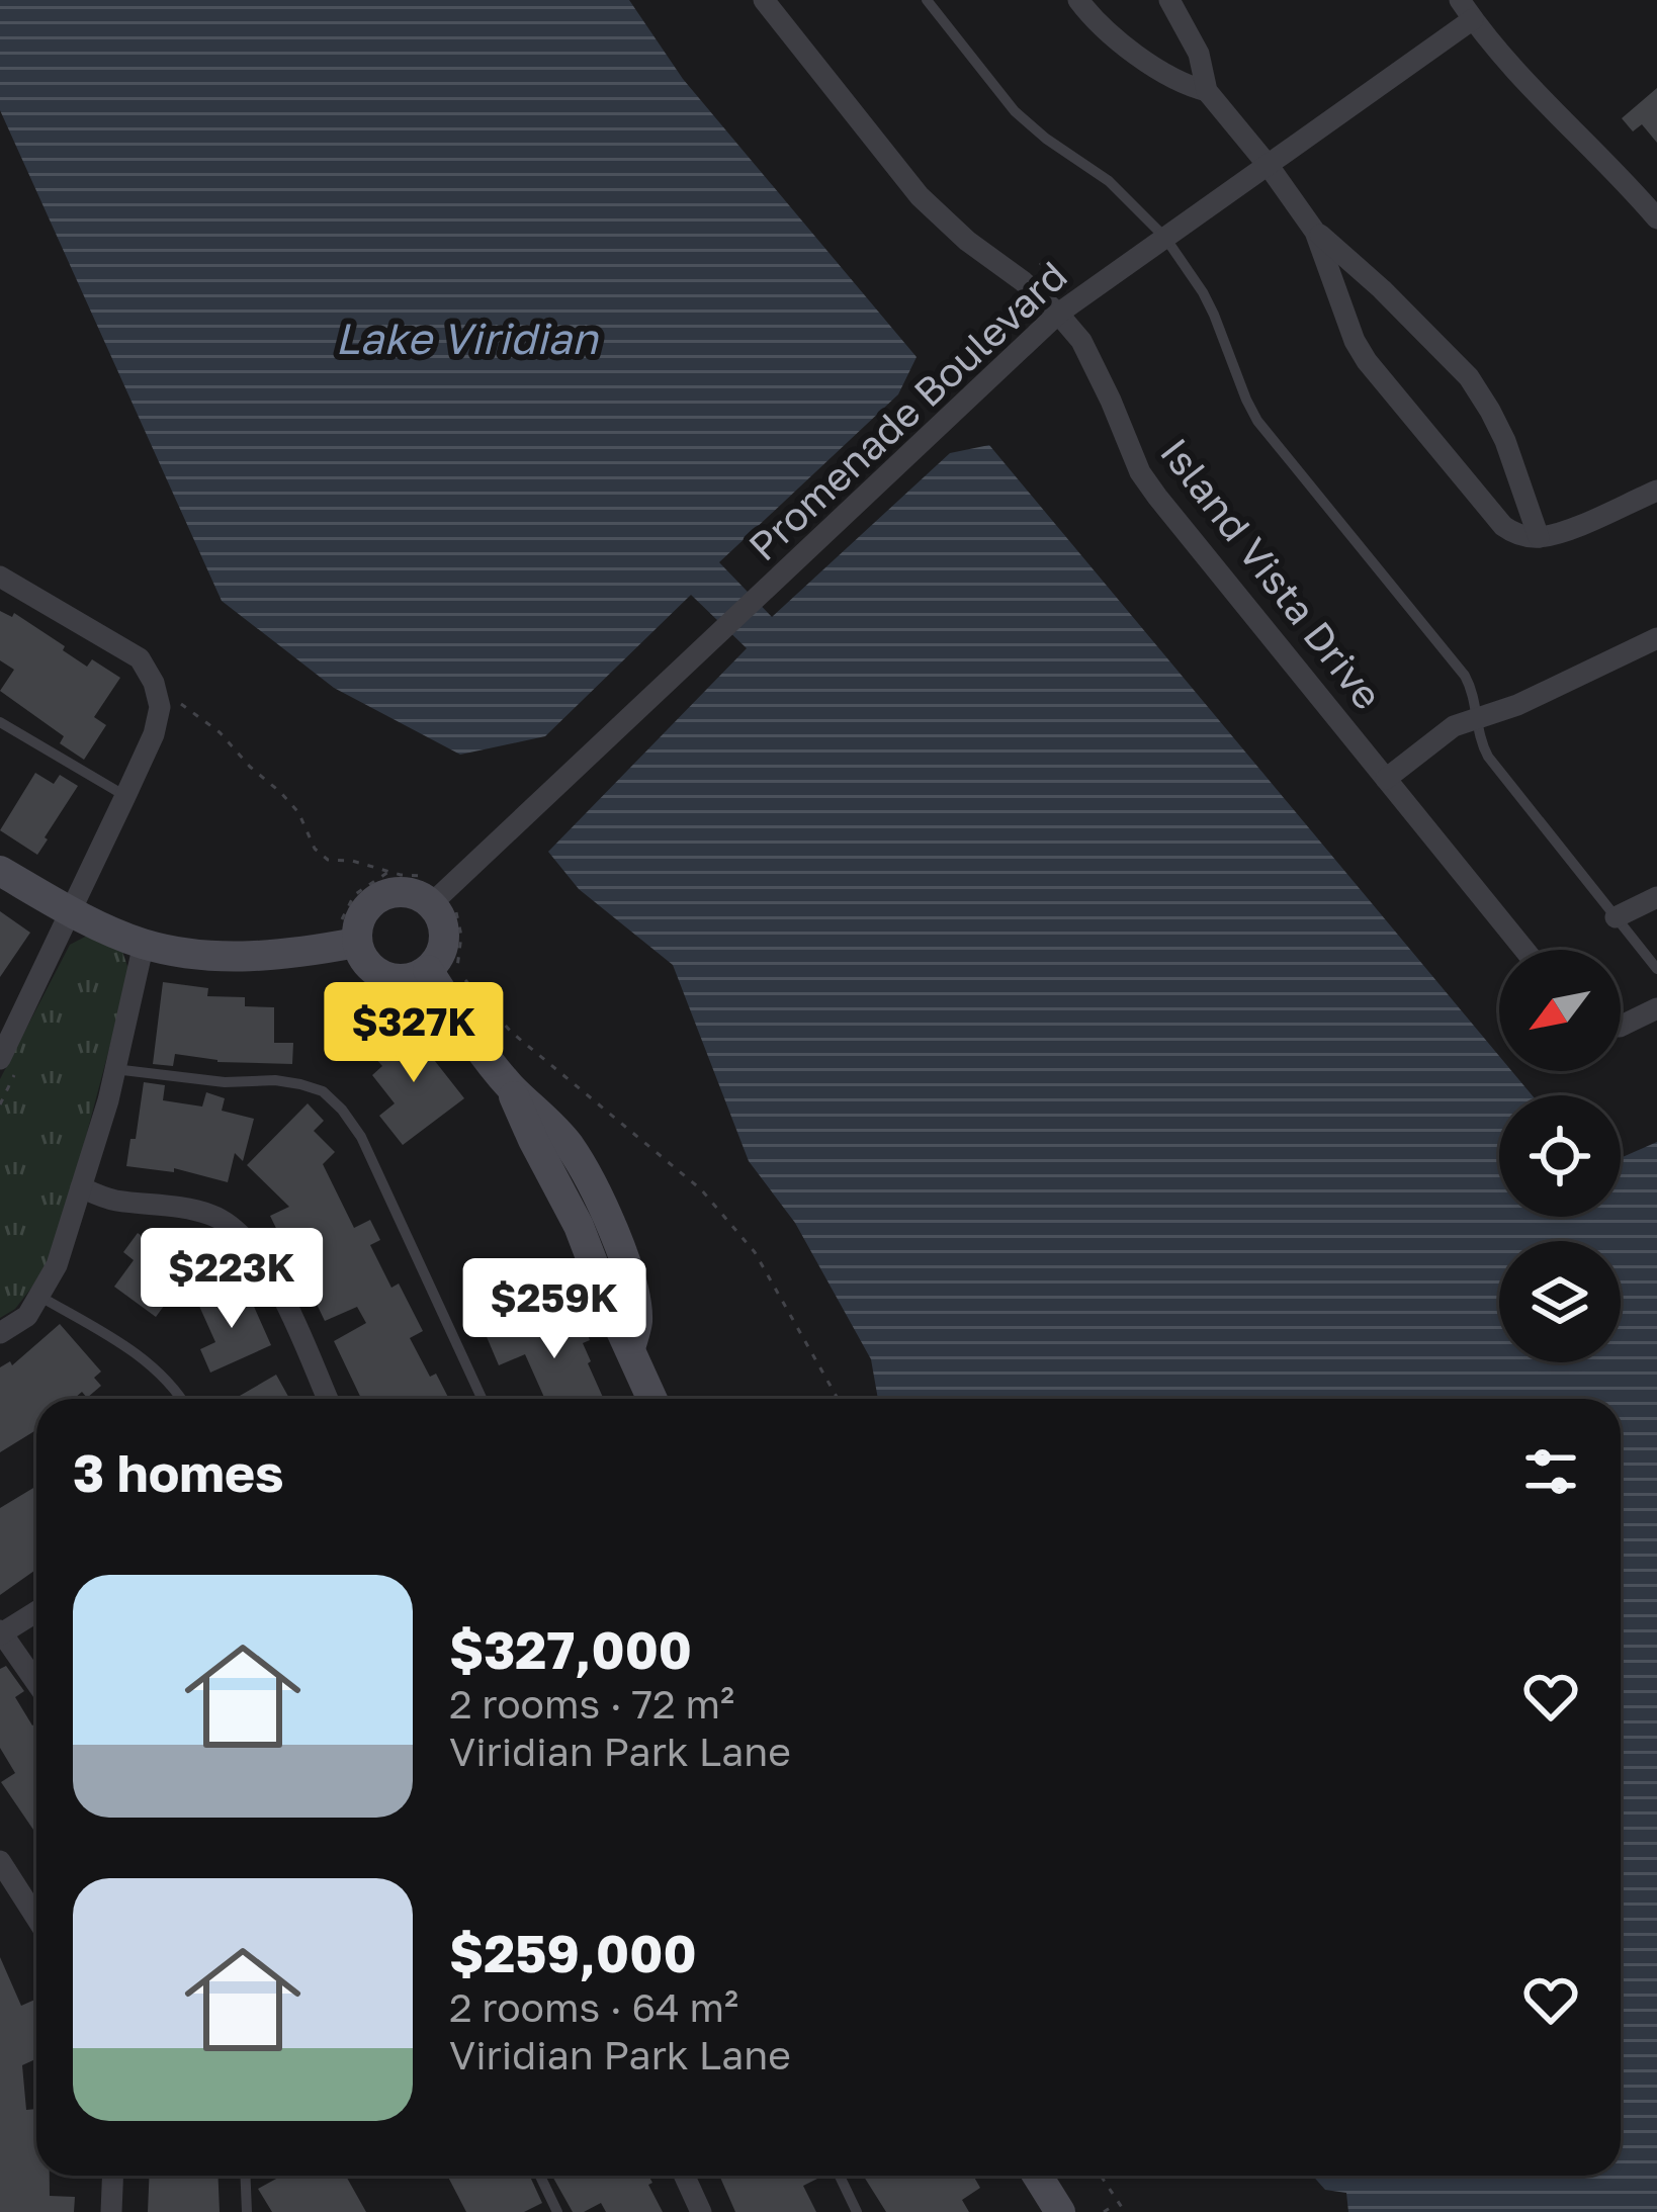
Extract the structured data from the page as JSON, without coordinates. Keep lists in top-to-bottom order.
{
  "streets": {
    "street": ["Promenade Boulevard", "Island Vista Drive"]
  },
  "crossings": [
    ["Promenade Boulevard", "Island Vista Drive"]
  ],
  "water": ["Lake Viridian"],
  "north": "bottom left",
  "page": {
    "price": ["$327K", "$223K", "$259K"],
    "heading": "3 homes",
    "list": [
      {
        "name": "$327,000",
        "note": "2 rooms · 72 m² · Viridian Park Lane"
      },
      {
        "name": "$259,000",
        "note": "2 rooms · 64 m² · Viridian Park Lane"
      }
    ]
  }
}
